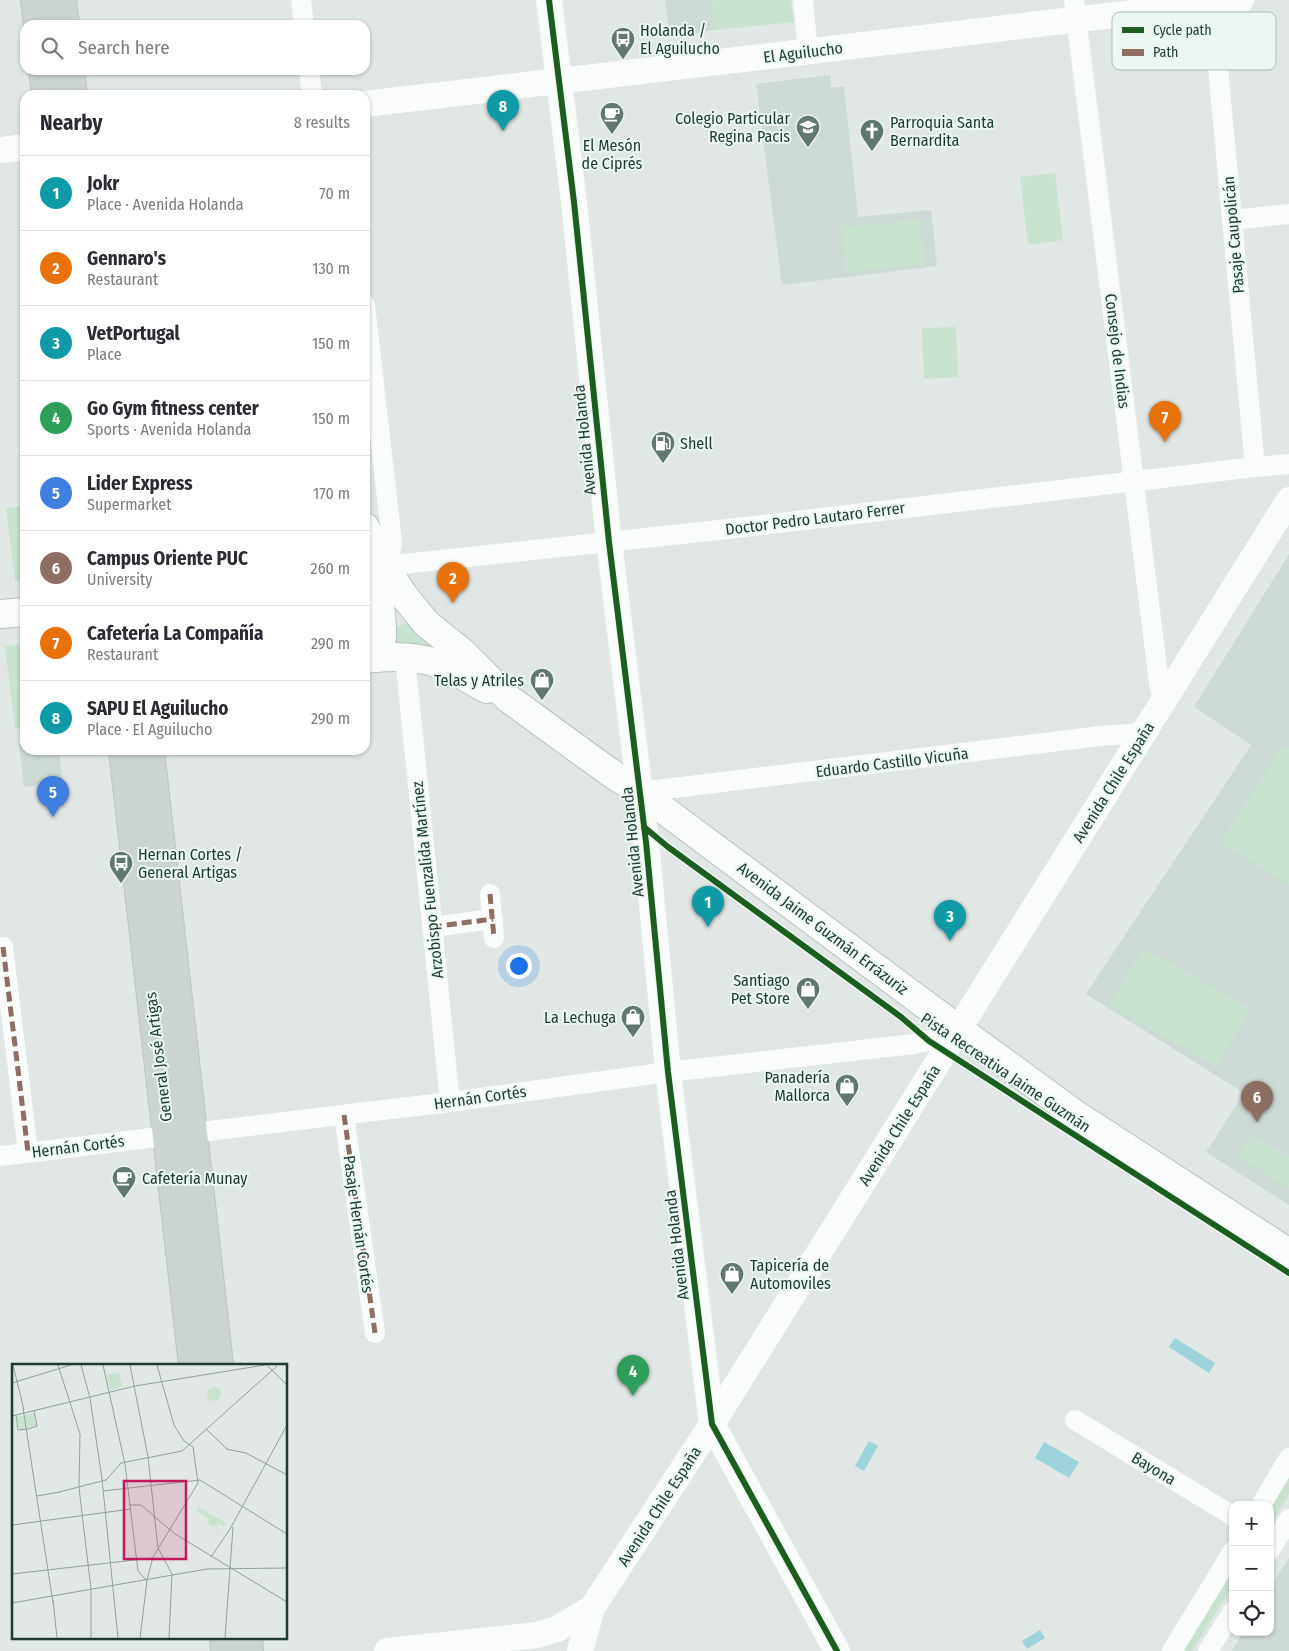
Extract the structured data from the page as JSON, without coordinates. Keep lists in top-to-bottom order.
{
  "streets": {
    "main road": ["Avenida Jaime Guzmán Errázuriz", "General José Artigas"],
    "street": [
      "El Aguilucho",
      "Pasaje Caupolicán",
      "Consejo de Indias",
      "Avenida Holanda",
      "Doctor Pedro Lautaro Ferrer",
      "Eduardo Castillo Vicuña",
      "Avenida Chile España",
      "Arzobispo Fuenzalida Martínez",
      "Hernán Cortés",
      "Pasaje Hernán Cortés",
      "Bayona"
    ],
    "cycle path": ["Pista Recreativa Jaime Guzmán"]
  },
  "crossings": [
    ["El Aguilucho", "Pasaje Caupolicán"],
    ["El Aguilucho", "Consejo de Indias"],
    ["El Aguilucho", "Avenida Holanda"],
    ["Pasaje Caupolicán", "Doctor Pedro Lautaro Ferrer"],
    ["Consejo de Indias", "Doctor Pedro Lautaro Ferrer"],
    ["Consejo de Indias", "Avenida Chile España"],
    ["Avenida Holanda", "Doctor Pedro Lautaro Ferrer"],
    ["Avenida Holanda", "Eduardo Castillo Vicuña"],
    ["Avenida Holanda", "Avenida Chile España"],
    ["Avenida Holanda", "Avenida Jaime Guzmán Errázuriz"],
    ["Avenida Holanda", "Hernán Cortés"],
    ["Doctor Pedro Lautaro Ferrer", "Avenida Jaime Guzmán Errázuriz"],
    ["Eduardo Castillo Vicuña", "Avenida Chile España"],
    ["Eduardo Castillo Vicuña", "Avenida Jaime Guzmán Errázuriz"],
    ["Avenida Chile España", "Avenida Jaime Guzmán Errázuriz"],
    ["Avenida Chile España", "Hernán Cortés"],
    ["Arzobispo Fuenzalida Martínez", "Avenida Jaime Guzmán Errázuriz"],
    ["Arzobispo Fuenzalida Martínez", "Hernán Cortés"],
    ["Avenida Jaime Guzmán Errázuriz", "Hernán Cortés"],
    ["General José Artigas", "Hernán Cortés"],
    ["Hernán Cortés", "Pasaje Hernán Cortés"]
  ],
  "places": {
    "bus stop": ["Holanda / El Aguilucho", "Hernan Cortes / General Artigas"],
    "cafe": ["El Mesón de Ciprés", "Cafetería Munay"],
    "school or university": ["Colegio Particular Regina Pacis"],
    "church": ["Parroquia Santa Bernardita"],
    "fuel station": ["Shell"],
    "shop": [
      "Telas y Atriles",
      "Santiago Pet Store",
      "La Lechuga",
      "Panadería Mallorca",
      "Tapicería de Automoviles"
    ]
  },
  "legend": ["Cycle path", "Path"],
  "page": {
    "search": "Search here",
    "pins": [
      "8",
      "7",
      "2",
      "5",
      "1",
      "3",
      "6",
      "4"
    ],
    "heading": ["Nearby", "8 results"],
    "list": [
      {
        "mark": "1",
        "name": "Jokr",
        "note": "Place · Avenida Holanda",
        "value": "70 m"
      },
      {
        "mark": "2",
        "name": "Gennaro's",
        "note": "Restaurant",
        "value": "130 m"
      },
      {
        "mark": "3",
        "name": "VetPortugal",
        "note": "Place",
        "value": "150 m"
      },
      {
        "mark": "4",
        "name": "Go Gym fitness center",
        "note": "Sports · Avenida Holanda",
        "value": "150 m"
      },
      {
        "mark": "5",
        "name": "Lider Express",
        "note": "Supermarket",
        "value": "170 m"
      },
      {
        "mark": "6",
        "name": "Campus Oriente PUC",
        "note": "University",
        "value": "260 m"
      },
      {
        "mark": "7",
        "name": "Cafetería La Compañía",
        "note": "Restaurant",
        "value": "290 m"
      },
      {
        "mark": "8",
        "name": "SAPU El Aguilucho",
        "note": "Place · El Aguilucho",
        "value": "290 m"
      }
    ],
    "map_buttons": ["+", "−"]
  }
}
